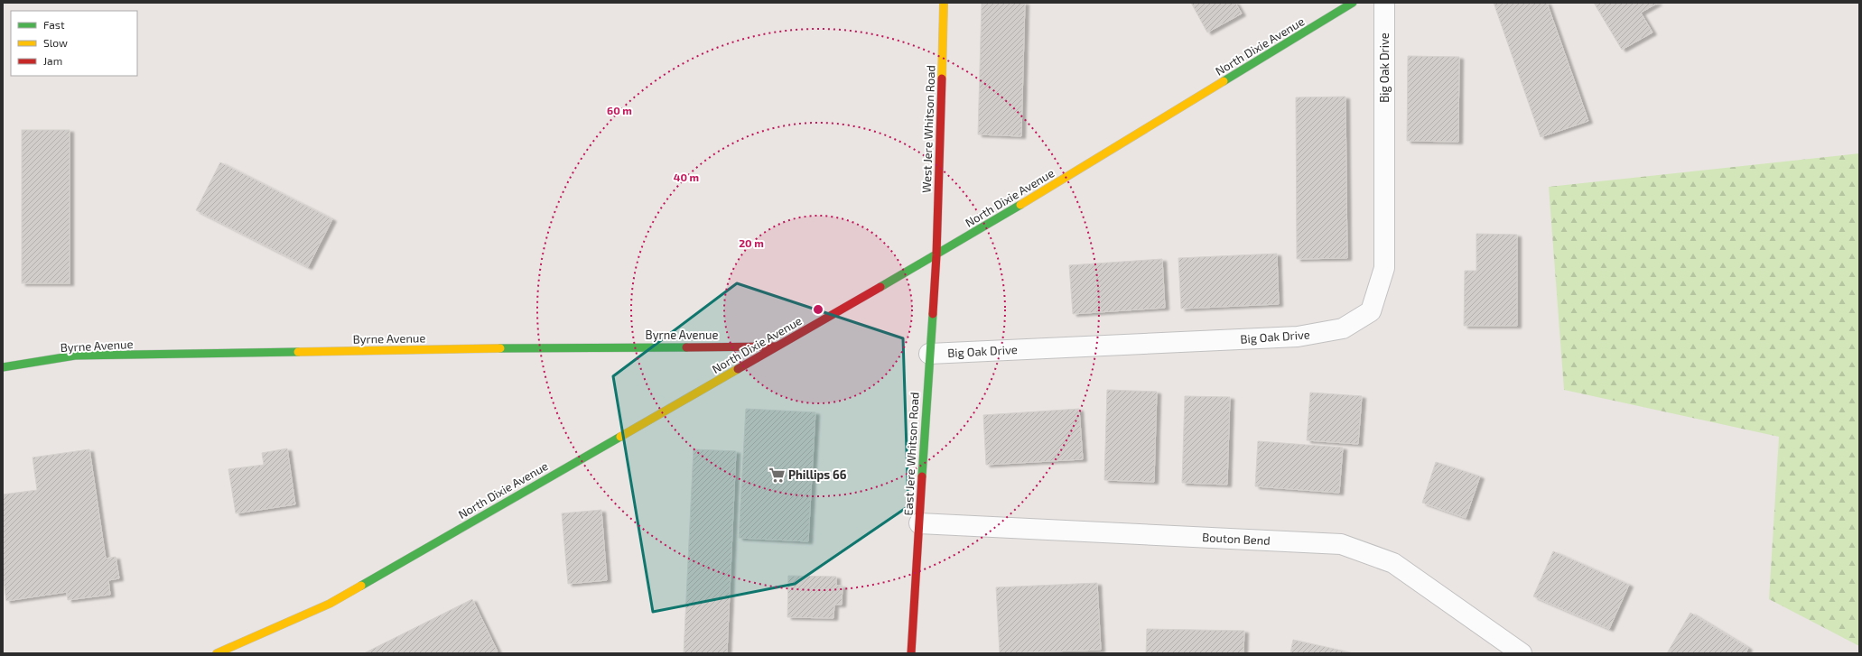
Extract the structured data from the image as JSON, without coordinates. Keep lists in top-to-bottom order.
{
  "streets": {
    "street": [
      "North Dixie Avenue",
      "Big Oak Drive",
      "West Jere Whitson Road",
      "Byrne Avenue",
      "East Jere Whitson Road",
      "Bouton Bend"
    ]
  },
  "crossings": [
    ["North Dixie Avenue", "West Jere Whitson Road"],
    ["North Dixie Avenue", "Byrne Avenue"],
    ["North Dixie Avenue", "East Jere Whitson Road"],
    ["Big Oak Drive", "East Jere Whitson Road"],
    ["West Jere Whitson Road", "East Jere Whitson Road"],
    ["East Jere Whitson Road", "Bouton Bend"]
  ],
  "places": {
    "supermarket": ["Phillips 66"]
  },
  "legend": ["Fast", "Slow", "Jam"],
  "rings": ["60 m", "40 m", "20 m"]
}
